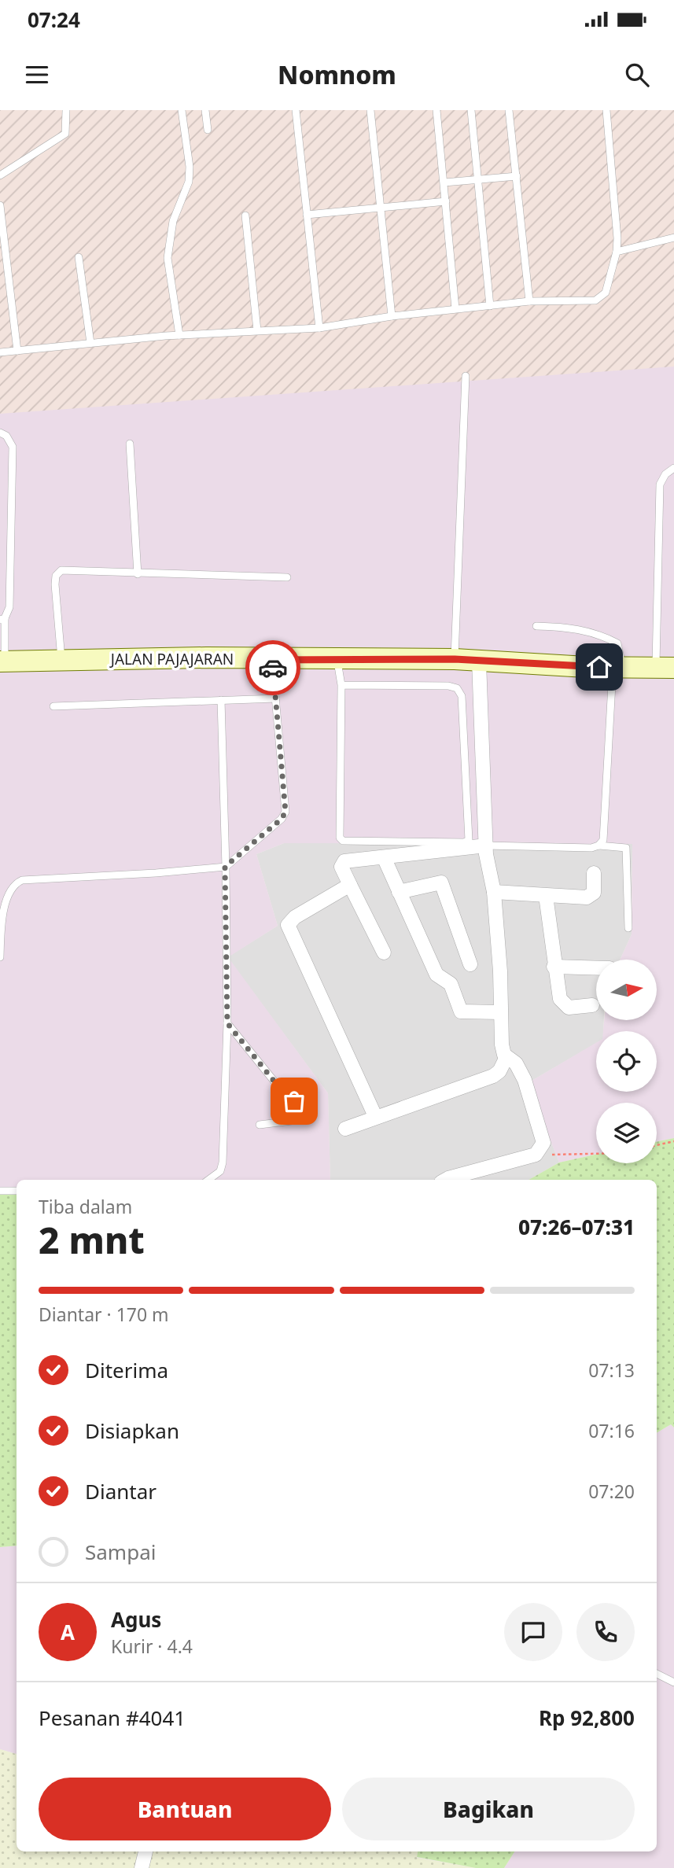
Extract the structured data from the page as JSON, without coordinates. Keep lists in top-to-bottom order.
{
  "streets": {
    "main road": ["JALAN PAJAJARAN"]
  },
  "north": "right",
  "page": {
    "status": "07:24",
    "header": "Nomnom",
    "heading": ["2 mnt", "Tiba dalam", "07:26–07:31"],
    "panel": [
      "Agus",
      "Kurir · 4.4",
      "Pesanan #4041",
      "Rp 92,800"
    ],
    "bar": "Diantar · 170 m",
    "list": [
      ["Diterima", "07:13"],
      ["Disiapkan", "07:16"],
      ["Diantar", "07:20"],
      "Sampai"
    ],
    "round": "A",
    "buttons": ["Bantuan", "Bagikan"]
  }
}
